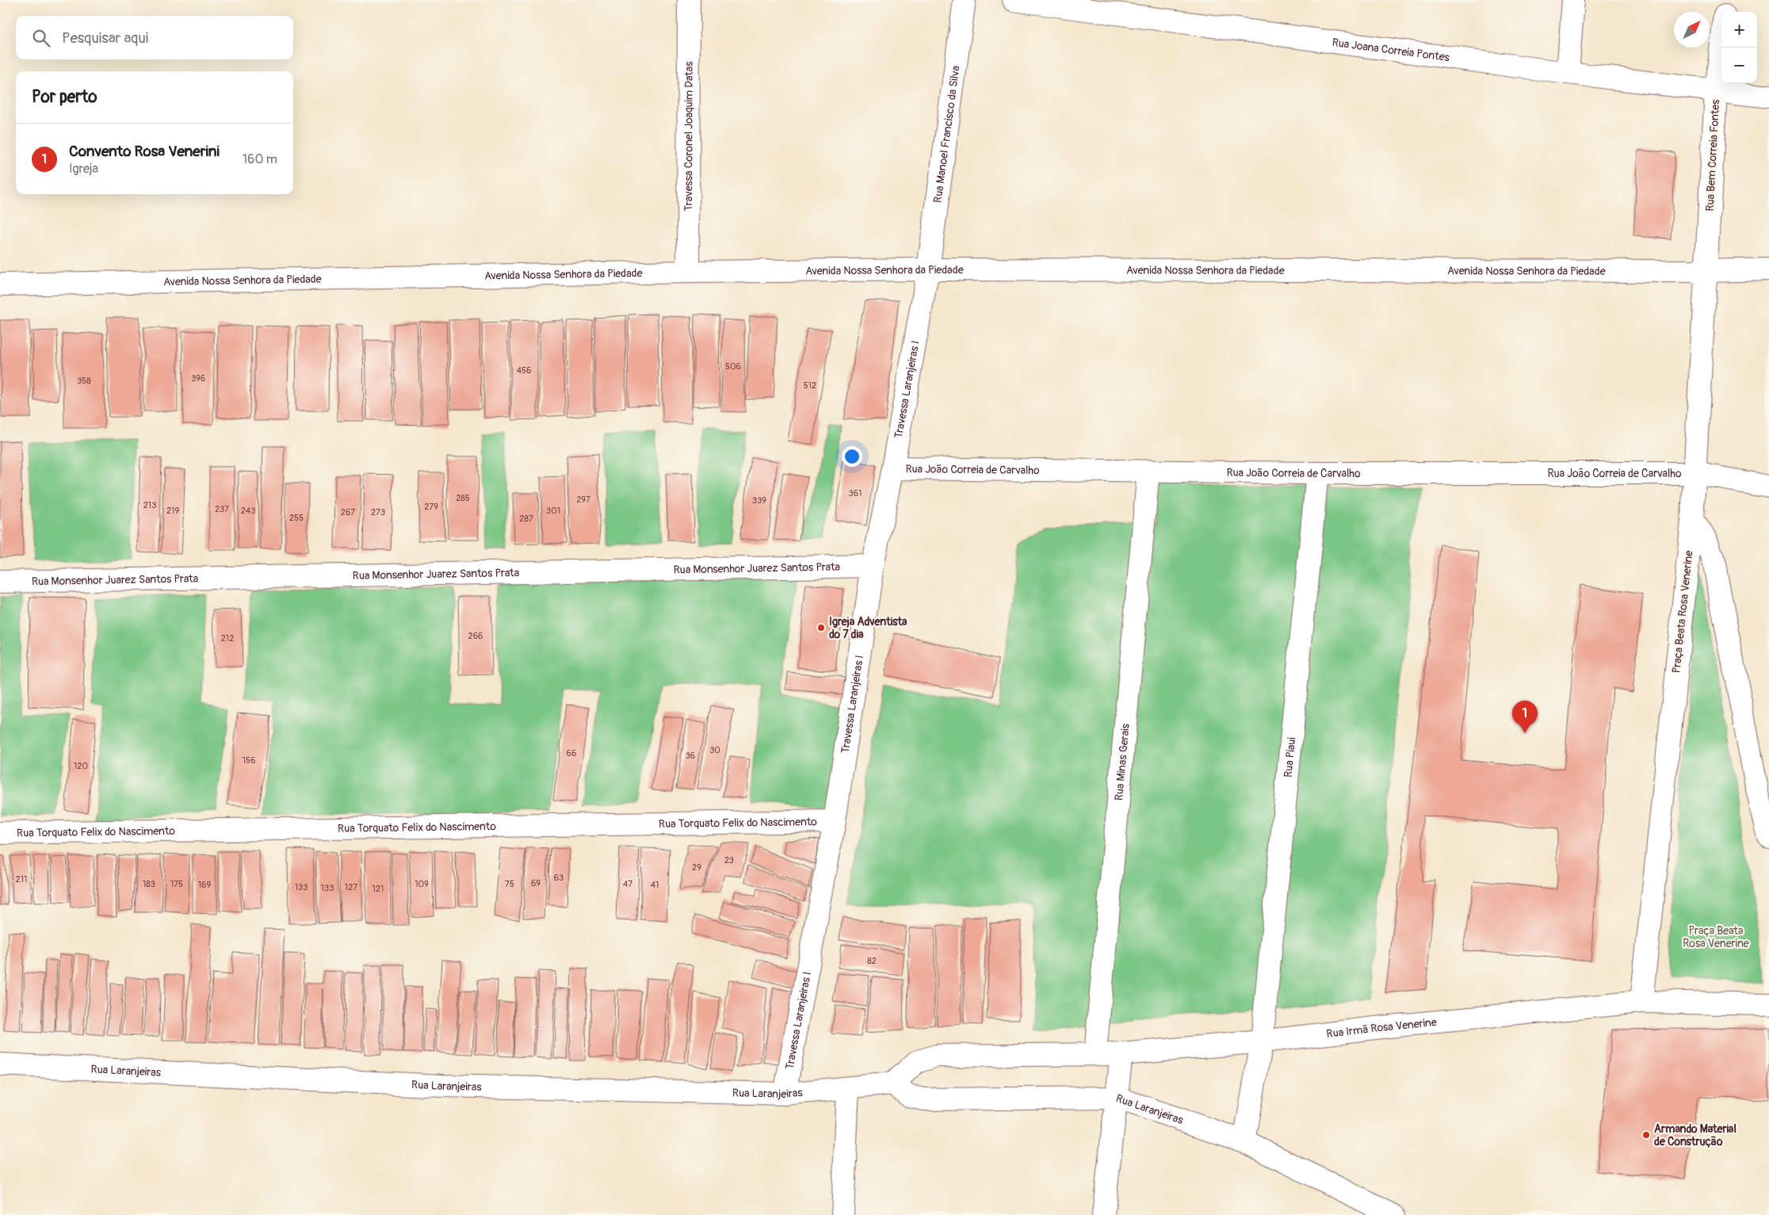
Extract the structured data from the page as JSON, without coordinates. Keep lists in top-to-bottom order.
{
  "streets": {
    "street": [
      "Rua Joana Correia Pontes",
      "Rua Manoel Francisco da Silva",
      "Travessa Coronel Joaquim Datas",
      "Rua Bem Correia Fontes",
      "Avenida Nossa Senhora da Piedade",
      "Travessa Laranjeiras I",
      "Rua João Correia de Carvalho",
      "Rua Monsenhor Juarez Santos Prata",
      "Praça Beata Rosa Venerine",
      "Rua Piaui",
      "Rua Minas Gerais",
      "Rua Torquato Felix do Nascimento",
      "Rua Irmã Rosa Venerine",
      "Rua Laranjeiras"
    ]
  },
  "crossings": [
    ["Rua Joana Correia Pontes", "Rua Bem Correia Fontes"],
    ["Rua Manoel Francisco da Silva", "Avenida Nossa Senhora da Piedade"],
    ["Rua Manoel Francisco da Silva", "Travessa Laranjeiras I"],
    ["Travessa Coronel Joaquim Datas", "Avenida Nossa Senhora da Piedade"],
    ["Rua Bem Correia Fontes", "Avenida Nossa Senhora da Piedade"],
    ["Rua Bem Correia Fontes", "Rua João Correia de Carvalho"],
    ["Rua Bem Correia Fontes", "Praça Beata Rosa Venerine"],
    ["Avenida Nossa Senhora da Piedade", "Travessa Laranjeiras I"],
    ["Travessa Laranjeiras I", "Rua João Correia de Carvalho"],
    ["Travessa Laranjeiras I", "Rua Monsenhor Juarez Santos Prata"],
    ["Travessa Laranjeiras I", "Rua Torquato Felix do Nascimento"],
    ["Travessa Laranjeiras I", "Rua Laranjeiras"],
    ["Rua João Correia de Carvalho", "Praça Beata Rosa Venerine"],
    ["Rua João Correia de Carvalho", "Rua Piaui"],
    ["Rua João Correia de Carvalho", "Rua Minas Gerais"],
    ["Praça Beata Rosa Venerine", "Rua Irmã Rosa Venerine"],
    ["Rua Piaui", "Rua Irmã Rosa Venerine"],
    ["Rua Piaui", "Rua Laranjeiras"]
  ],
  "parks": ["Praça Beata Rosa Venerine"],
  "places": ["Igreja Adventista do 7 dia", "Armando Material de Construção"],
  "house_numbers": [
    "506",
    "456",
    "396",
    "358",
    "512",
    "361",
    "285",
    "297",
    "339",
    "213",
    "279",
    "237",
    "219",
    "243",
    "301",
    "267",
    "273",
    "255",
    "287",
    "266",
    "212",
    "30",
    "66",
    "36",
    "156",
    "120",
    "23",
    "29",
    "63",
    "211",
    "69",
    "183",
    "175",
    "109",
    "75",
    "47",
    "169",
    "41",
    "133",
    "127",
    "133",
    "121",
    "82"
  ],
  "north": "top right",
  "page": {
    "map_buttons": ["+", "−"],
    "search": "Pesquisar aqui",
    "heading": "Por perto",
    "list": [
      {
        "mark": "1",
        "name": "Convento Rosa Venerini",
        "note": "Igreja",
        "value": "160 m"
      }
    ],
    "pins": "1"
  }
}
